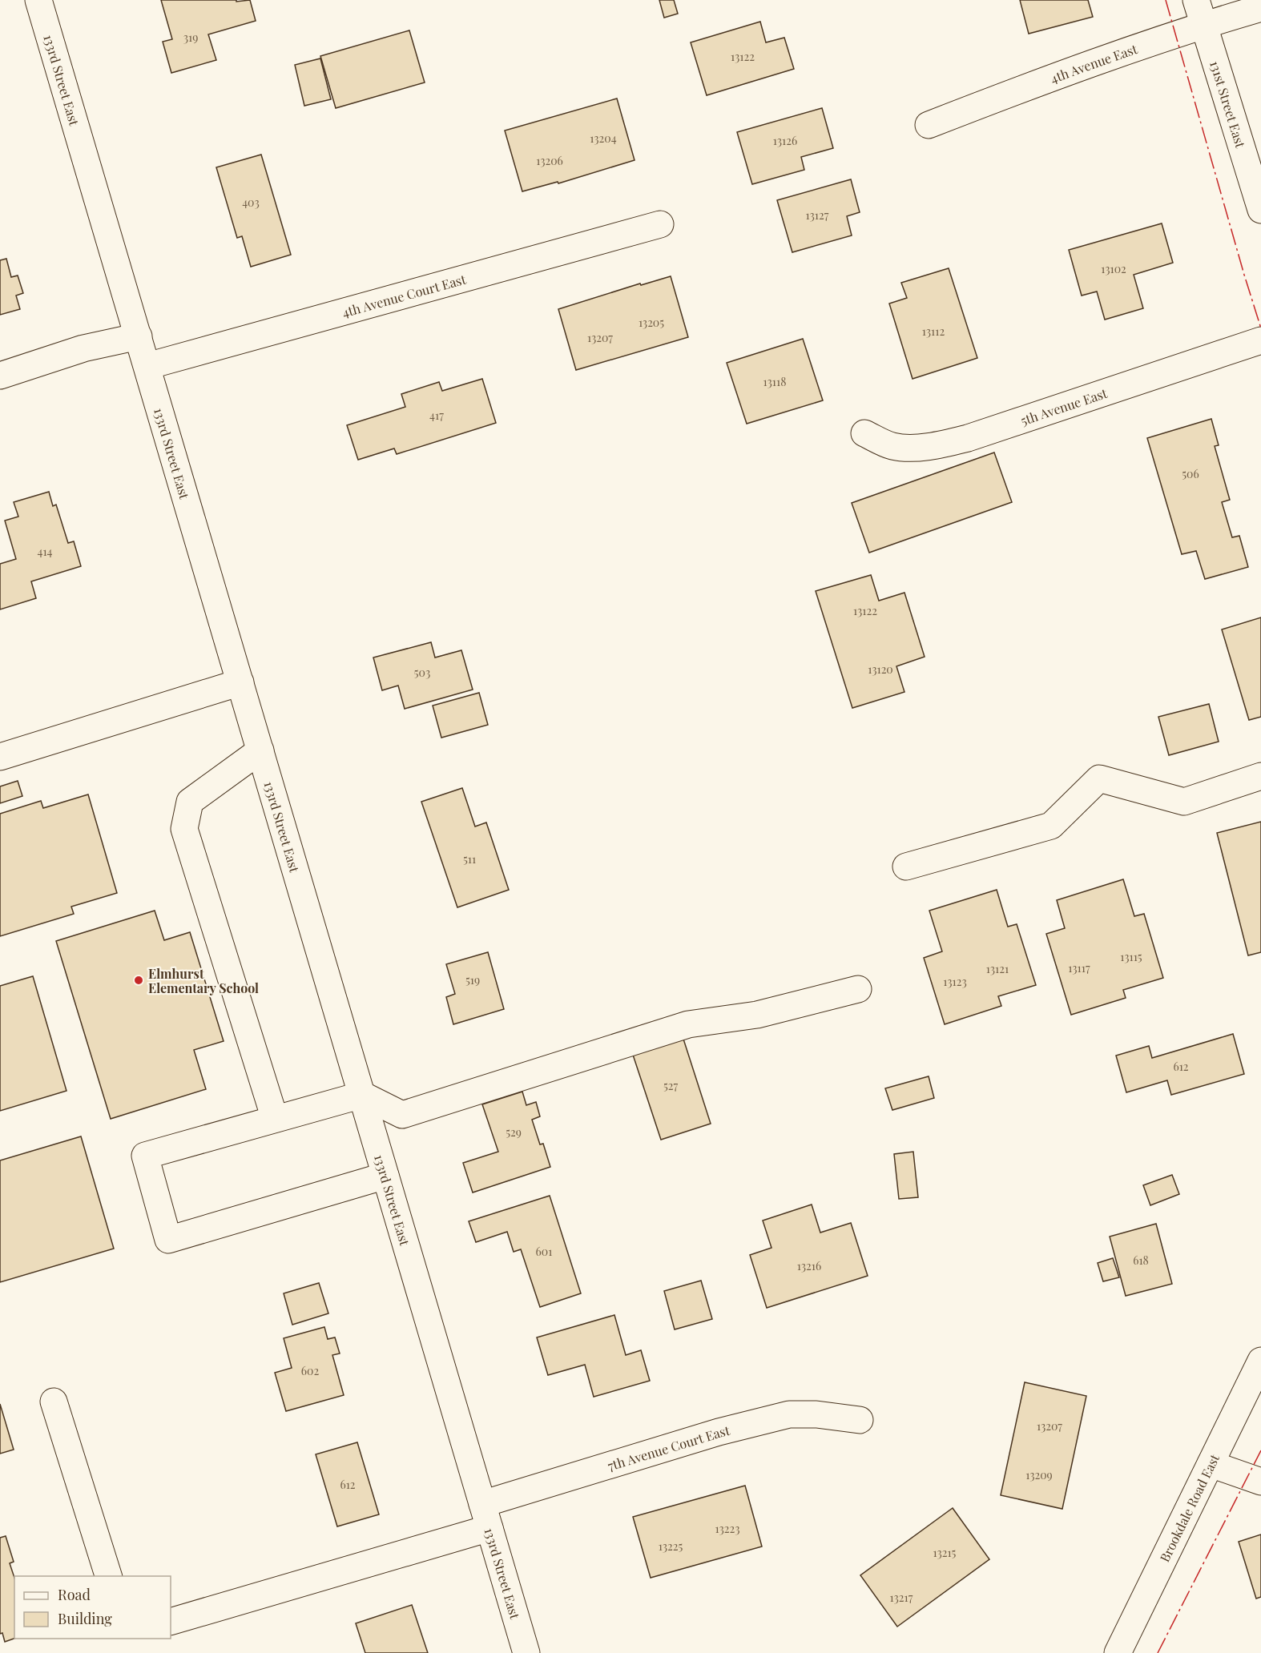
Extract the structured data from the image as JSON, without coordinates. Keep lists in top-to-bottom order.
{
  "streets": {
    "street": [
      "4th Avenue East",
      "133rd Street East",
      "131st Street East",
      "4th Avenue Court East",
      "5th Avenue East",
      "7th Avenue Court East",
      "Brookdale Road East"
    ]
  },
  "crossings": [
    ["4th Avenue East", "131st Street East"],
    ["133rd Street East", "4th Avenue Court East"],
    ["133rd Street East", "7th Avenue Court East"]
  ],
  "places": ["Elmhurst Elementary School"],
  "house_numbers": [
    "319",
    "13122",
    "13204",
    "13126",
    "13206",
    "403",
    "13127",
    "13102",
    "13205",
    "13112",
    "13207",
    "13118",
    "417",
    "506",
    "414",
    "13122",
    "13120",
    "503",
    "511",
    "13115",
    "13117",
    "13121",
    "519",
    "13123",
    "612",
    "527",
    "529",
    "601",
    "618",
    "13216",
    "602",
    "13207",
    "13209",
    "612",
    "13223",
    "13225",
    "13215",
    "13217"
  ],
  "legend": ["Road", "Building"]
}
